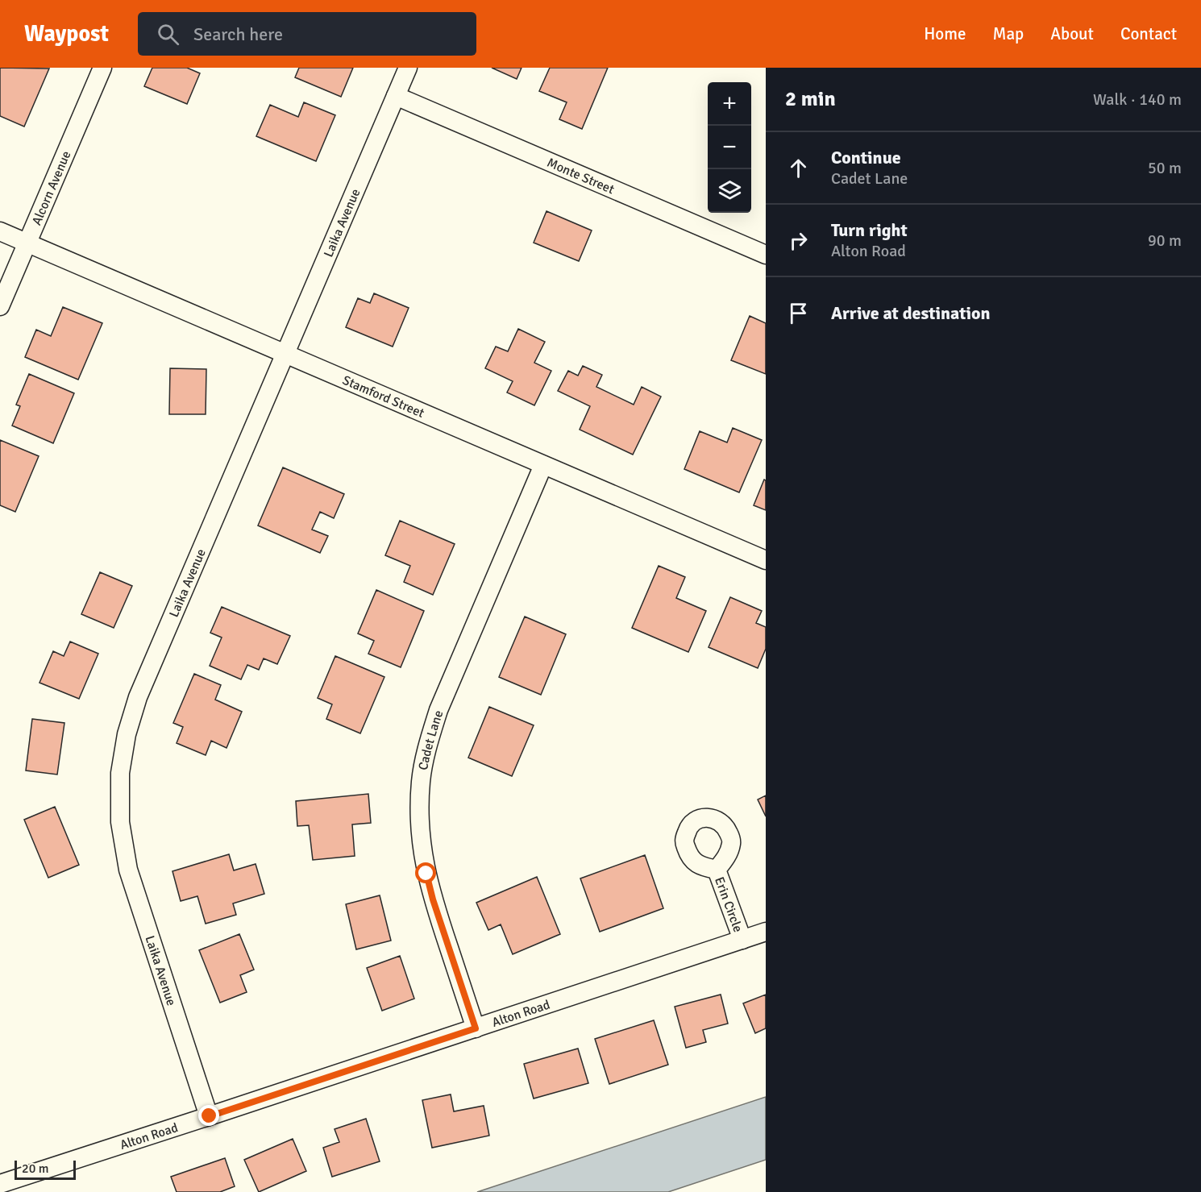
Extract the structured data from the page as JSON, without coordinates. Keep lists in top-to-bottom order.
{
  "streets": {
    "street": [
      "Monte Street",
      "Alcorn Avenue",
      "Laika Avenue",
      "Stamford Street",
      "Cadet Lane",
      "Erin Circle",
      "Alton Road"
    ]
  },
  "crossings": [
    ["Monte Street", "Laika Avenue"],
    ["Alcorn Avenue", "Stamford Street"],
    ["Laika Avenue", "Stamford Street"],
    ["Laika Avenue", "Alton Road"],
    ["Stamford Street", "Cadet Lane"],
    ["Cadet Lane", "Alton Road"],
    ["Erin Circle", "Alton Road"]
  ],
  "scale_bar": "20 m",
  "page": {
    "header": "Waypost",
    "search": "Search here",
    "nav": [
      "Home",
      "Map",
      "About",
      "Contact"
    ],
    "heading": ["2 min", "Walk · 140 m"],
    "map_buttons": ["+", "−"],
    "list": [
      ["Continue", "Cadet Lane", "50 m"],
      ["Turn right", "Alton Road", "90 m"],
      "Arrive at destination"
    ],
    "scale": "20 m"
  }
}
